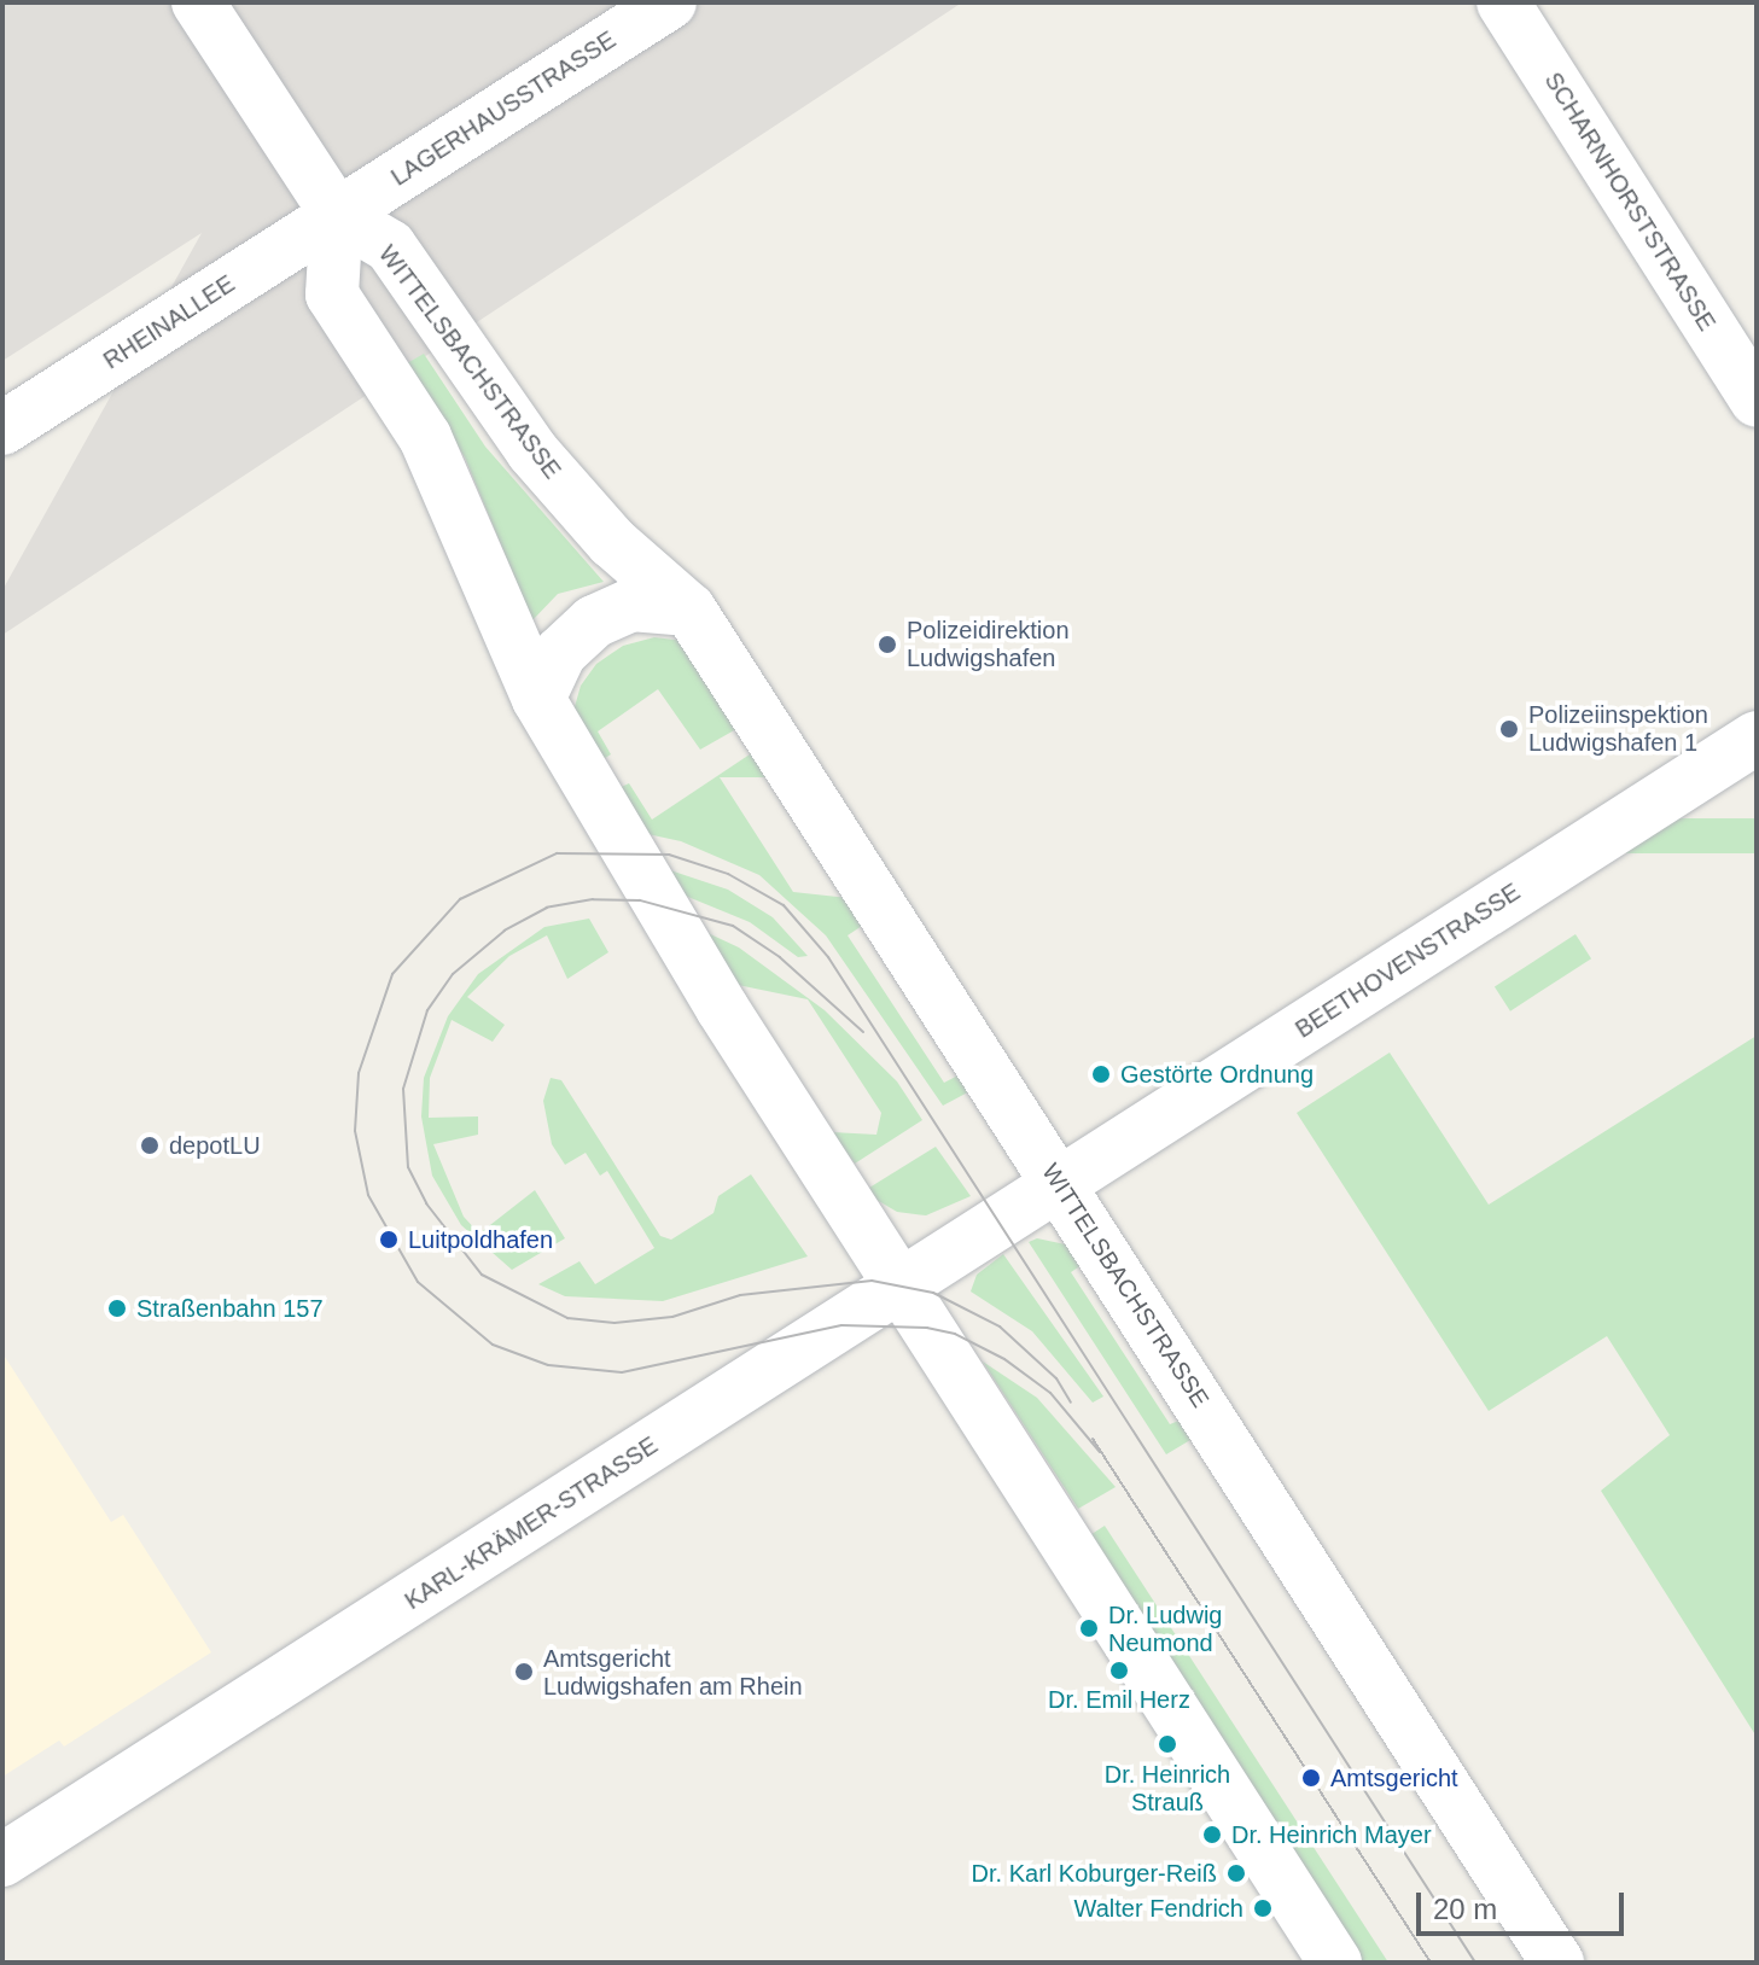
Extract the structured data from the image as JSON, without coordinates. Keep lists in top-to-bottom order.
{
  "streets": {
    "street": [
      "LAGERHAUSSTRASSE",
      "SCHARNHORSTSTRASSE",
      "RHEINALLEE",
      "WITTELSBACHSTRASSE",
      "BEETHOVENSTRASSE",
      "KARL-KRÄMER-STRASSE"
    ]
  },
  "crossings": [
    ["LAGERHAUSSTRASSE", "RHEINALLEE"],
    ["LAGERHAUSSTRASSE", "WITTELSBACHSTRASSE"],
    ["RHEINALLEE", "WITTELSBACHSTRASSE"],
    ["WITTELSBACHSTRASSE", "BEETHOVENSTRASSE"],
    ["WITTELSBACHSTRASSE", "KARL-KRÄMER-STRASSE"],
    ["BEETHOVENSTRASSE", "KARL-KRÄMER-STRASSE"]
  ],
  "places": [
    "Polizeidirektion Ludwigshafen",
    "Polizeiinspektion Ludwigshafen 1",
    "Gestörte Ordnung",
    "depotLU",
    "Luitpoldhafen",
    "Straßenbahn 157",
    "Dr. Ludwig Neumond",
    "Dr. Emil Herz",
    "Amtsgericht Ludwigshafen am Rhein",
    "Dr. Heinrich Strauß",
    "Amtsgericht",
    "Dr. Heinrich Mayer",
    "Dr. Karl Koburger-Reiß",
    "Walter Fendrich"
  ],
  "scale_bar": "20 m"
}
